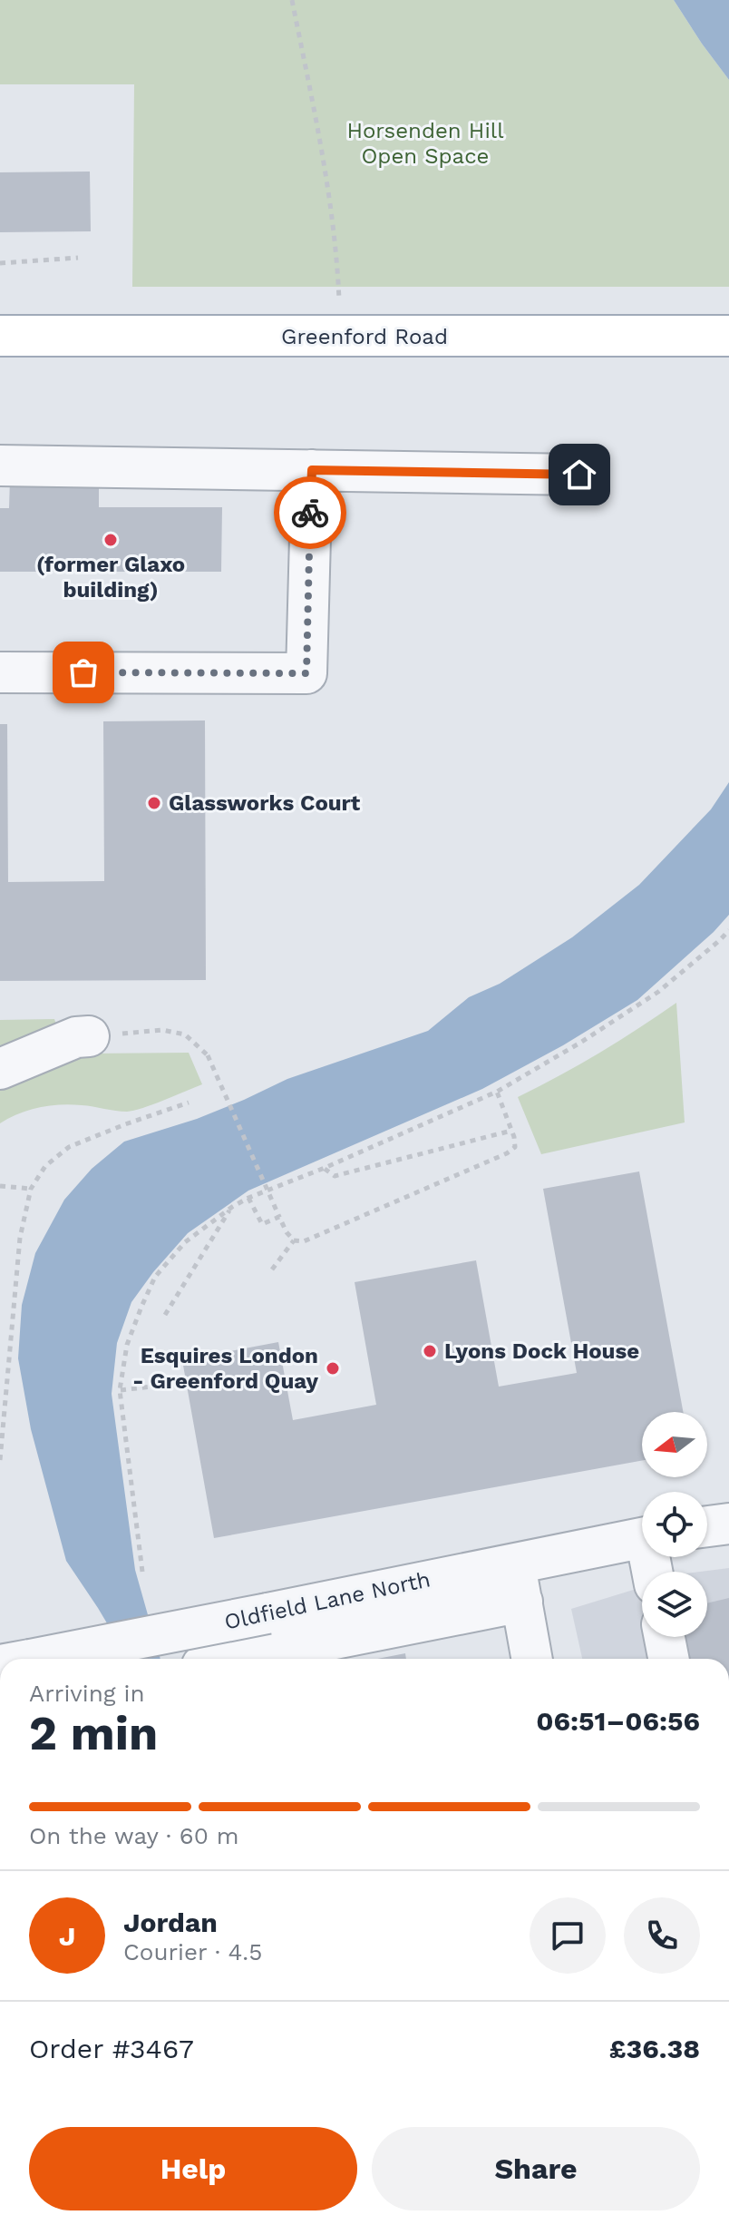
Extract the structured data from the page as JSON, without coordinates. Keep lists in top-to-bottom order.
{
  "streets": {
    "main road": ["Greenford Road"],
    "street": ["Oldfield Lane North"]
  },
  "parks": ["Horsenden Hill Open Space"],
  "places": [
    "(former Glaxo building)",
    "Glassworks Court",
    "Lyons Dock House",
    "Esquires London - Greenford Quay"
  ],
  "north": "left",
  "page": {
    "heading": ["2 min", "Arriving in", "06:51–06:56"],
    "panel": [
      "Jordan",
      "Courier · 4.5",
      "Order #3467",
      "£36.38"
    ],
    "bar": "On the way · 60 m",
    "round": "J",
    "buttons": ["Help", "Share"]
  }
}
